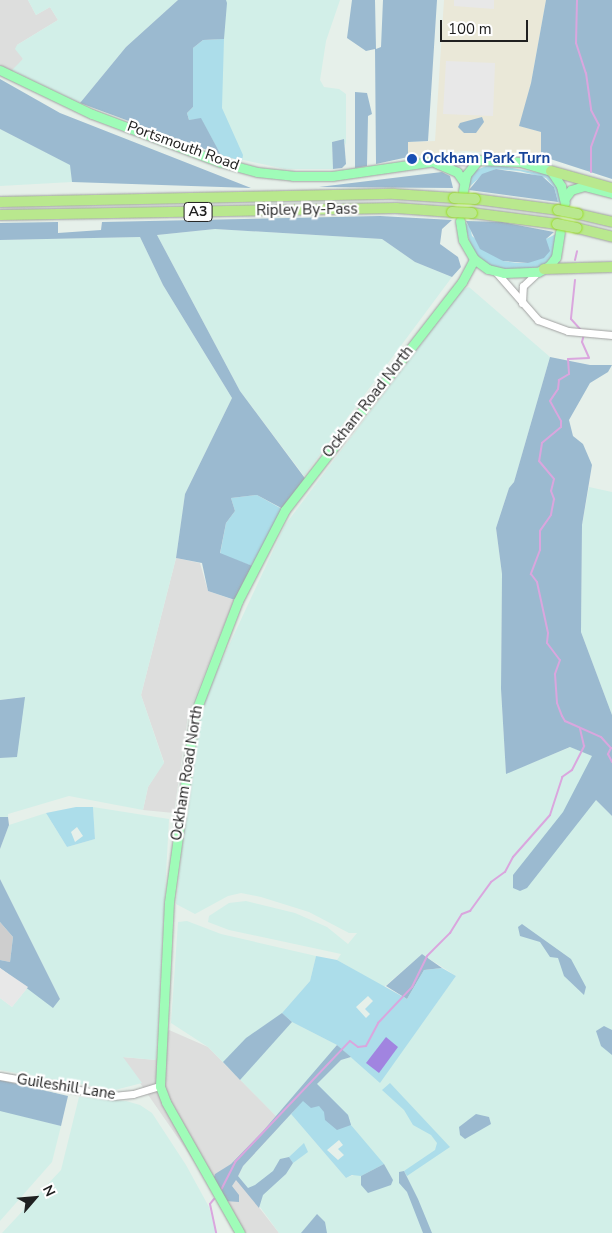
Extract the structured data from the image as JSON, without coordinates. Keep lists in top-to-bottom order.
{
  "streets": {
    "highway": ["Ripley By-Pass", "A3"],
    "main road": ["Portsmouth Road", "Ockham Road North"],
    "street": ["Guileshill Lane"]
  },
  "crossings": [
    ["Ockham Road North", "Guileshill Lane"]
  ],
  "places": ["Ockham Park Turn"],
  "scale_bar": "100 m",
  "north": "top right"
}
